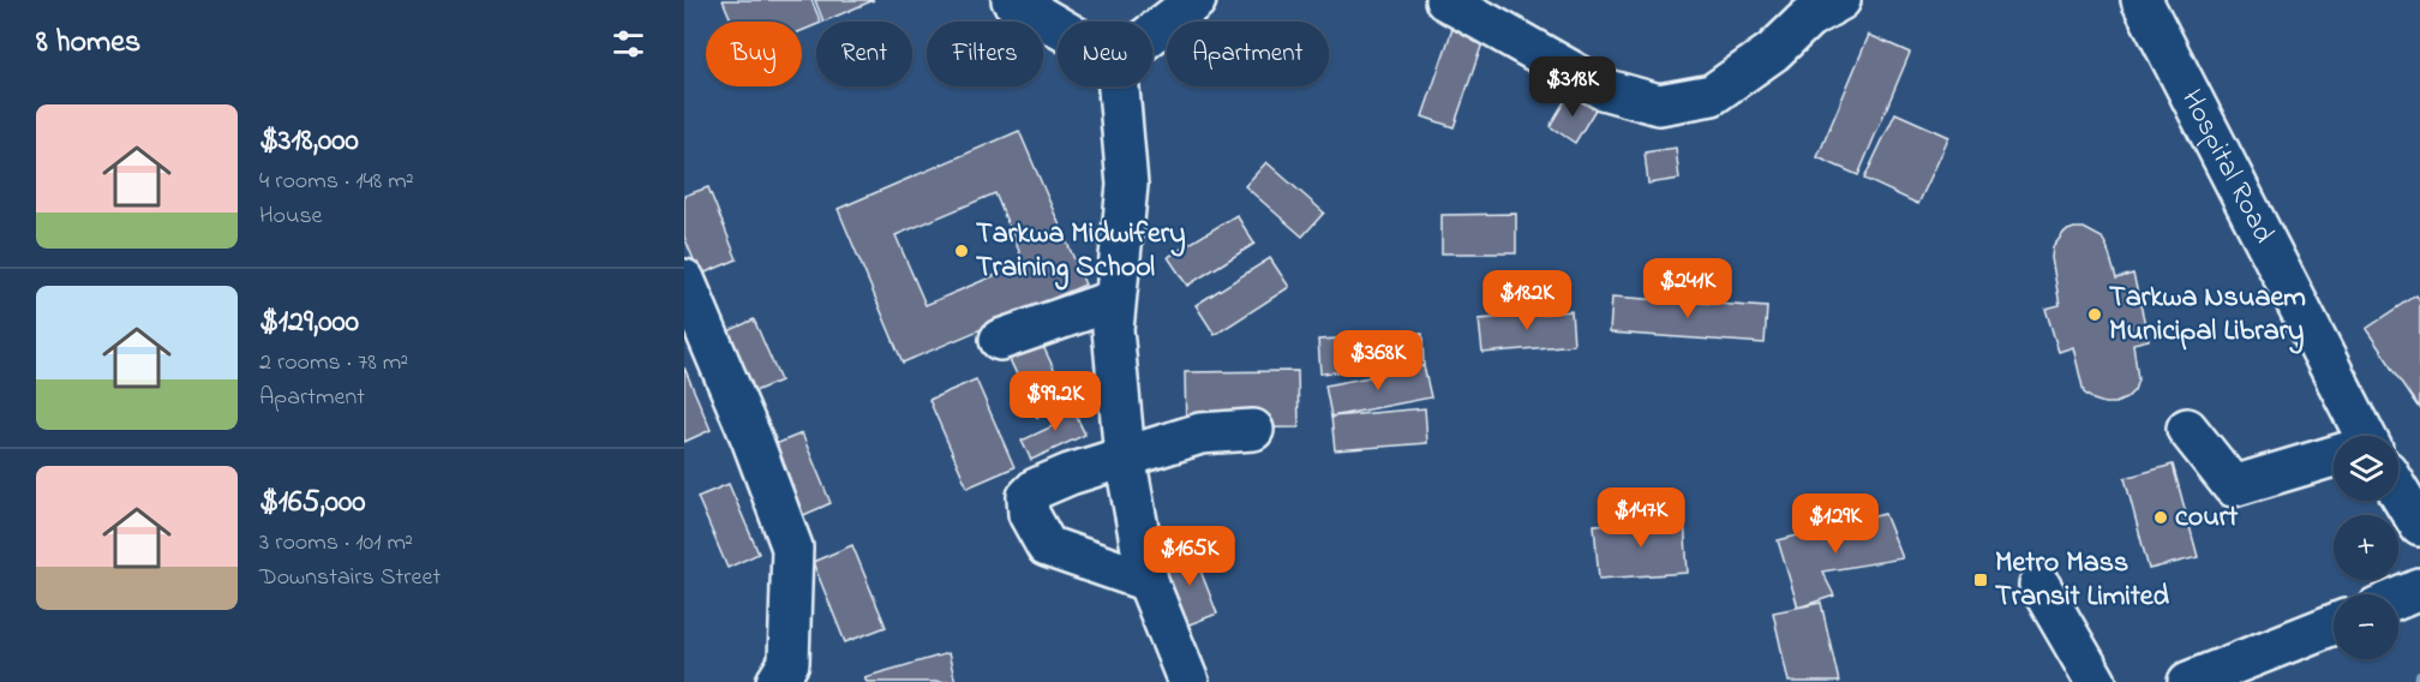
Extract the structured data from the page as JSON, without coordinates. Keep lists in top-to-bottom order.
{
  "streets": {
    "street": ["Hospital Road"]
  },
  "places": {
    "other": ["Tarkwa Midwifery Training School", "Tarkwa Nsuaem Municipal Library", "court"],
    "transit": ["Metro Mass Transit Limited"]
  },
  "page": {
    "heading": "8 homes",
    "chip": [
      "Buy",
      "Rent",
      "Filters",
      "New",
      "Apartment"
    ],
    "price": [
      "$318K",
      "$241K",
      "$182K",
      "$368K",
      "$99.2K",
      "$147K",
      "$129K",
      "$165K"
    ],
    "list": [
      {
        "name": "$318,000",
        "note": "4 rooms · 148 m² · House"
      },
      {
        "name": "$129,000",
        "note": "2 rooms · 78 m² · Apartment"
      },
      {
        "name": "$165,000",
        "note": "3 rooms · 101 m² · Downstairs Street"
      }
    ],
    "map_buttons": ["+", "−"]
  }
}
